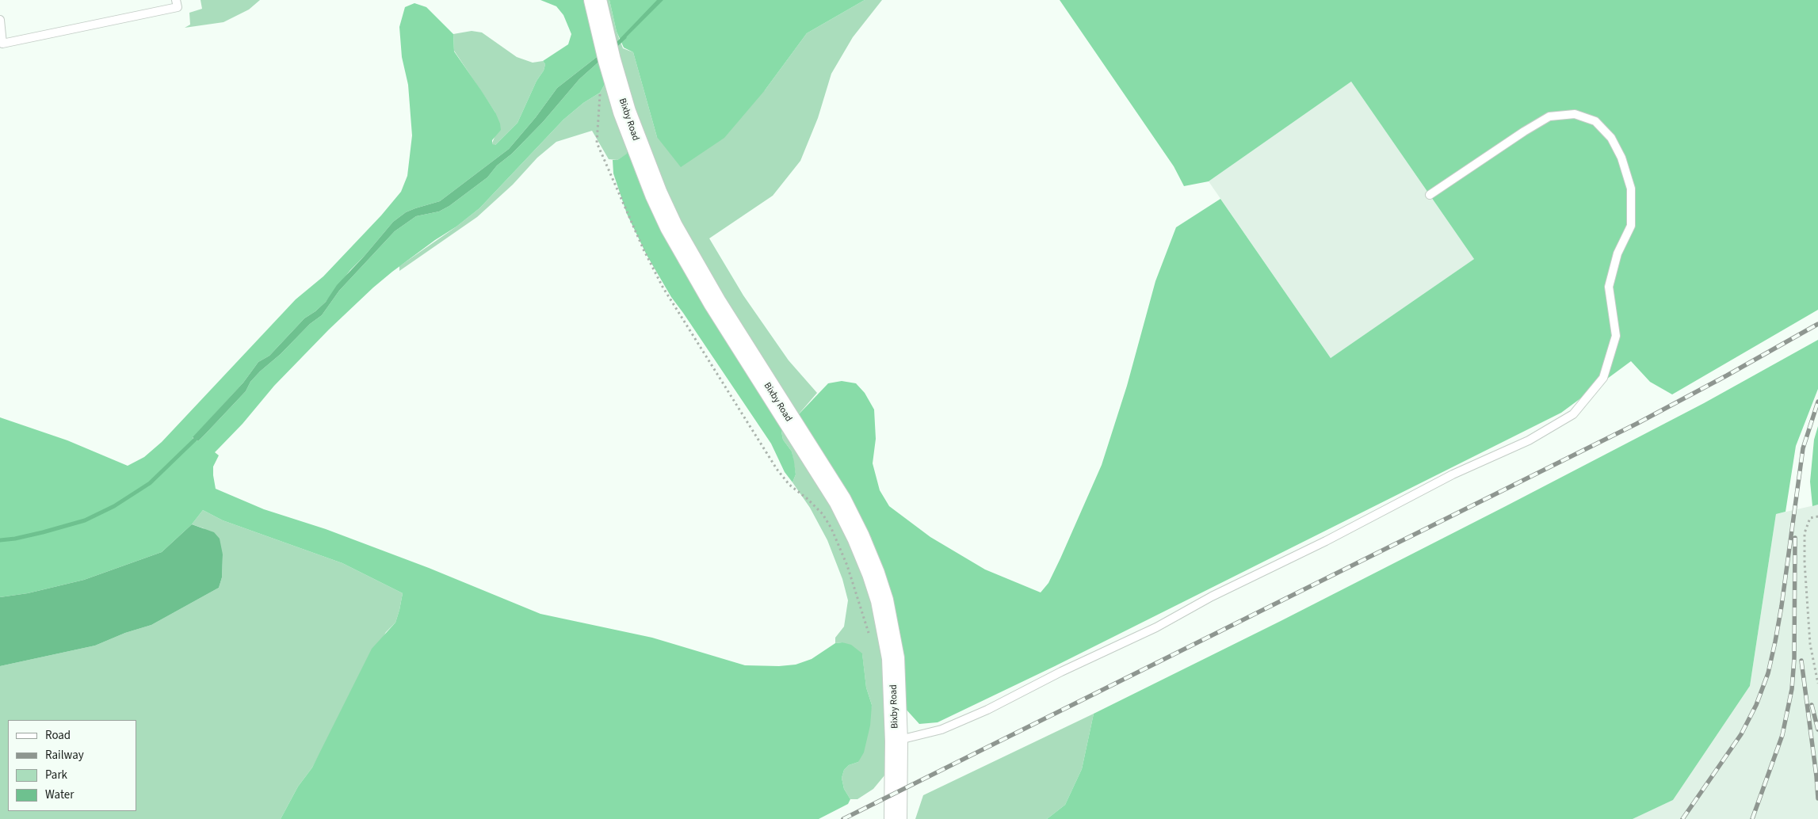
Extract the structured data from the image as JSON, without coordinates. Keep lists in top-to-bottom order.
{
  "streets": {
    "street": ["Bixby Road"]
  },
  "legend": [
    "Road",
    "Railway",
    "Park",
    "Water"
  ]
}
